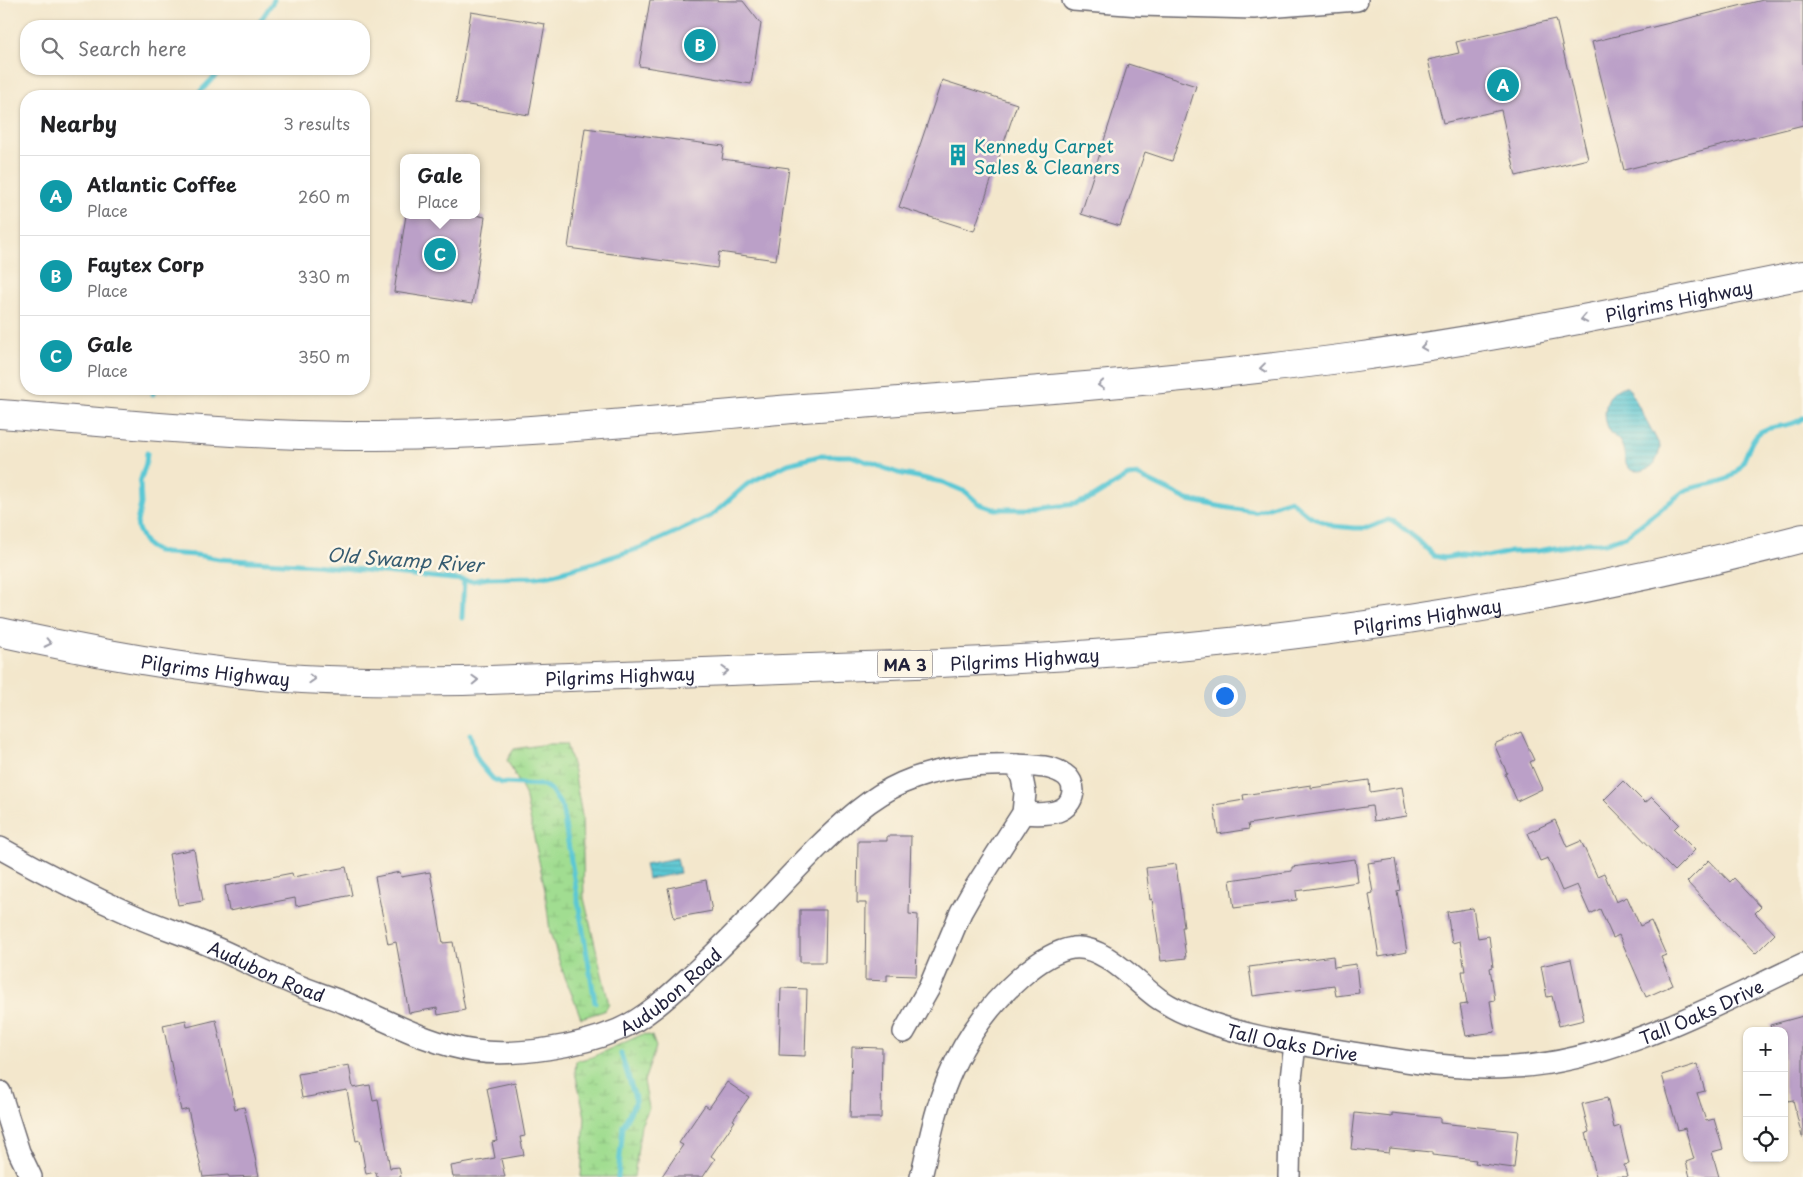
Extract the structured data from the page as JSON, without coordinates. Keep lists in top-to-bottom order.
{
  "streets": {
    "highway": ["Pilgrims Highway", "MA 3"],
    "street": ["Audubon Road", "Tall Oaks Drive"]
  },
  "water": ["Old Swamp River"],
  "places": {
    "building": ["Kennedy Carpet Sales & Cleaners"]
  },
  "page": {
    "search": "Search here",
    "pins": ["B", "A", "C"],
    "heading": ["Nearby", "3 results"],
    "popup": ["Gale", "Place"],
    "list": [
      {
        "mark": "A",
        "name": "Atlantic Coffee",
        "note": "Place",
        "value": "260 m"
      },
      {
        "mark": "B",
        "name": "Faytex Corp",
        "note": "Place",
        "value": "330 m"
      },
      {
        "mark": "C",
        "name": "Gale",
        "note": "Place",
        "value": "350 m"
      }
    ],
    "map_buttons": ["+", "−"]
  }
}
